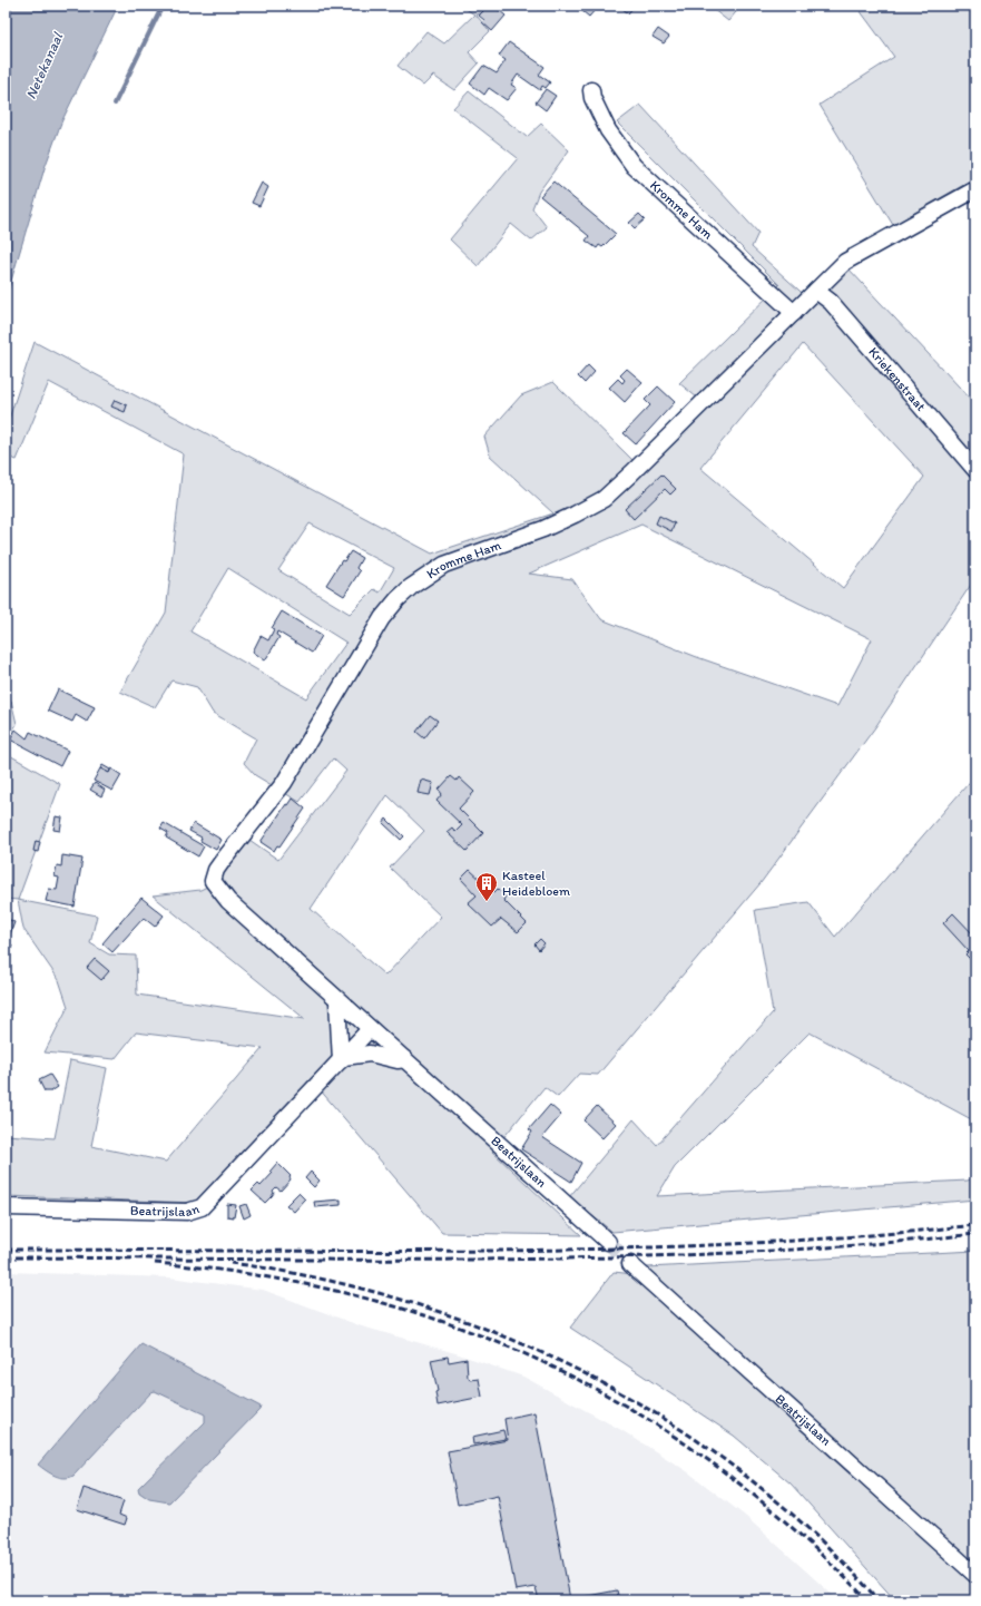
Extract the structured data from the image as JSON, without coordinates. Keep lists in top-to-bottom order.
{
  "streets": {
    "street": ["Kromme Ham", "Kriekenstraat", "Beatrijslaan"]
  },
  "crossings": [
    ["Kromme Ham", "Kriekenstraat"],
    ["Kromme Ham", "Beatrijslaan"]
  ],
  "water": ["Netekanaal"],
  "places": {
    "building": ["Kasteel Heidebloem"]
  }
}
